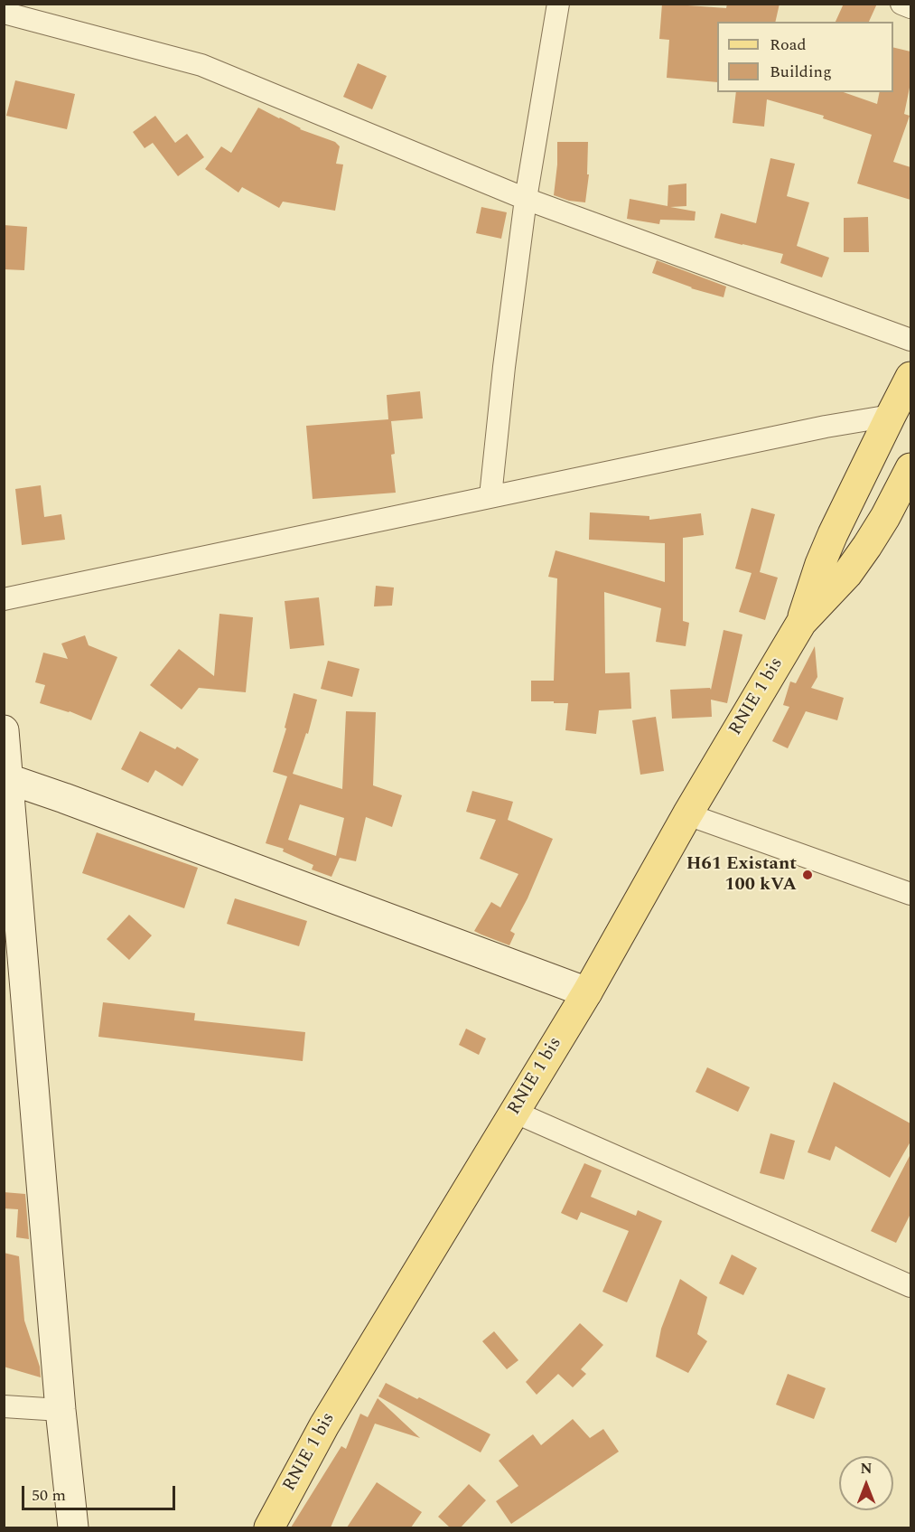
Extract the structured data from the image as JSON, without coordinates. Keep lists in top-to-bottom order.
{
  "streets": {
    "main road": ["RNIE 1 bis"]
  },
  "places": ["H61 Existant 100 kVA"],
  "legend": ["Road", "Building"],
  "scale_bar": "50 m",
  "north": "top"
}
